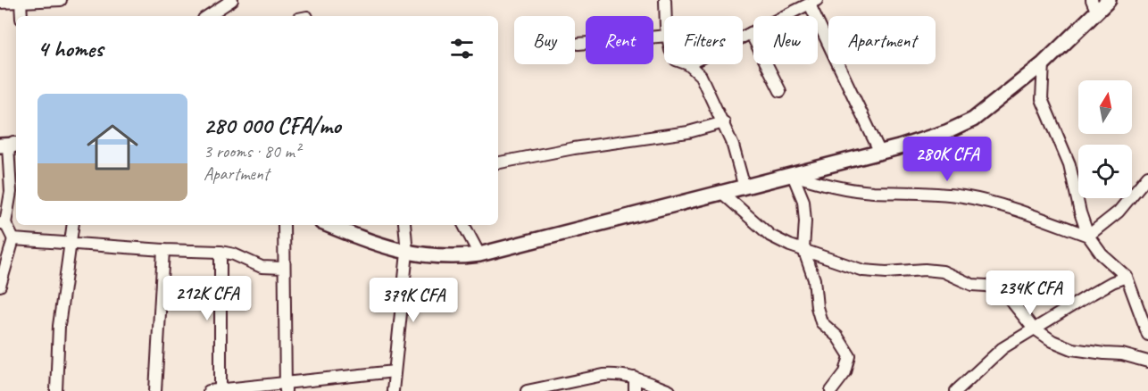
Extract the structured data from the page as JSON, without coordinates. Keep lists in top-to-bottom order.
{
  "north": "top",
  "page": {
    "chip": [
      "Buy",
      "Rent",
      "Filters",
      "New",
      "Apartment"
    ],
    "heading": "4 homes",
    "list": [
      {
        "name": "280 000 CFA/mo",
        "note": "3 rooms · 80 m² · Apartment"
      }
    ],
    "price": [
      "280K CFA",
      "234K CFA",
      "212K CFA",
      "379K CFA"
    ]
  }
}
